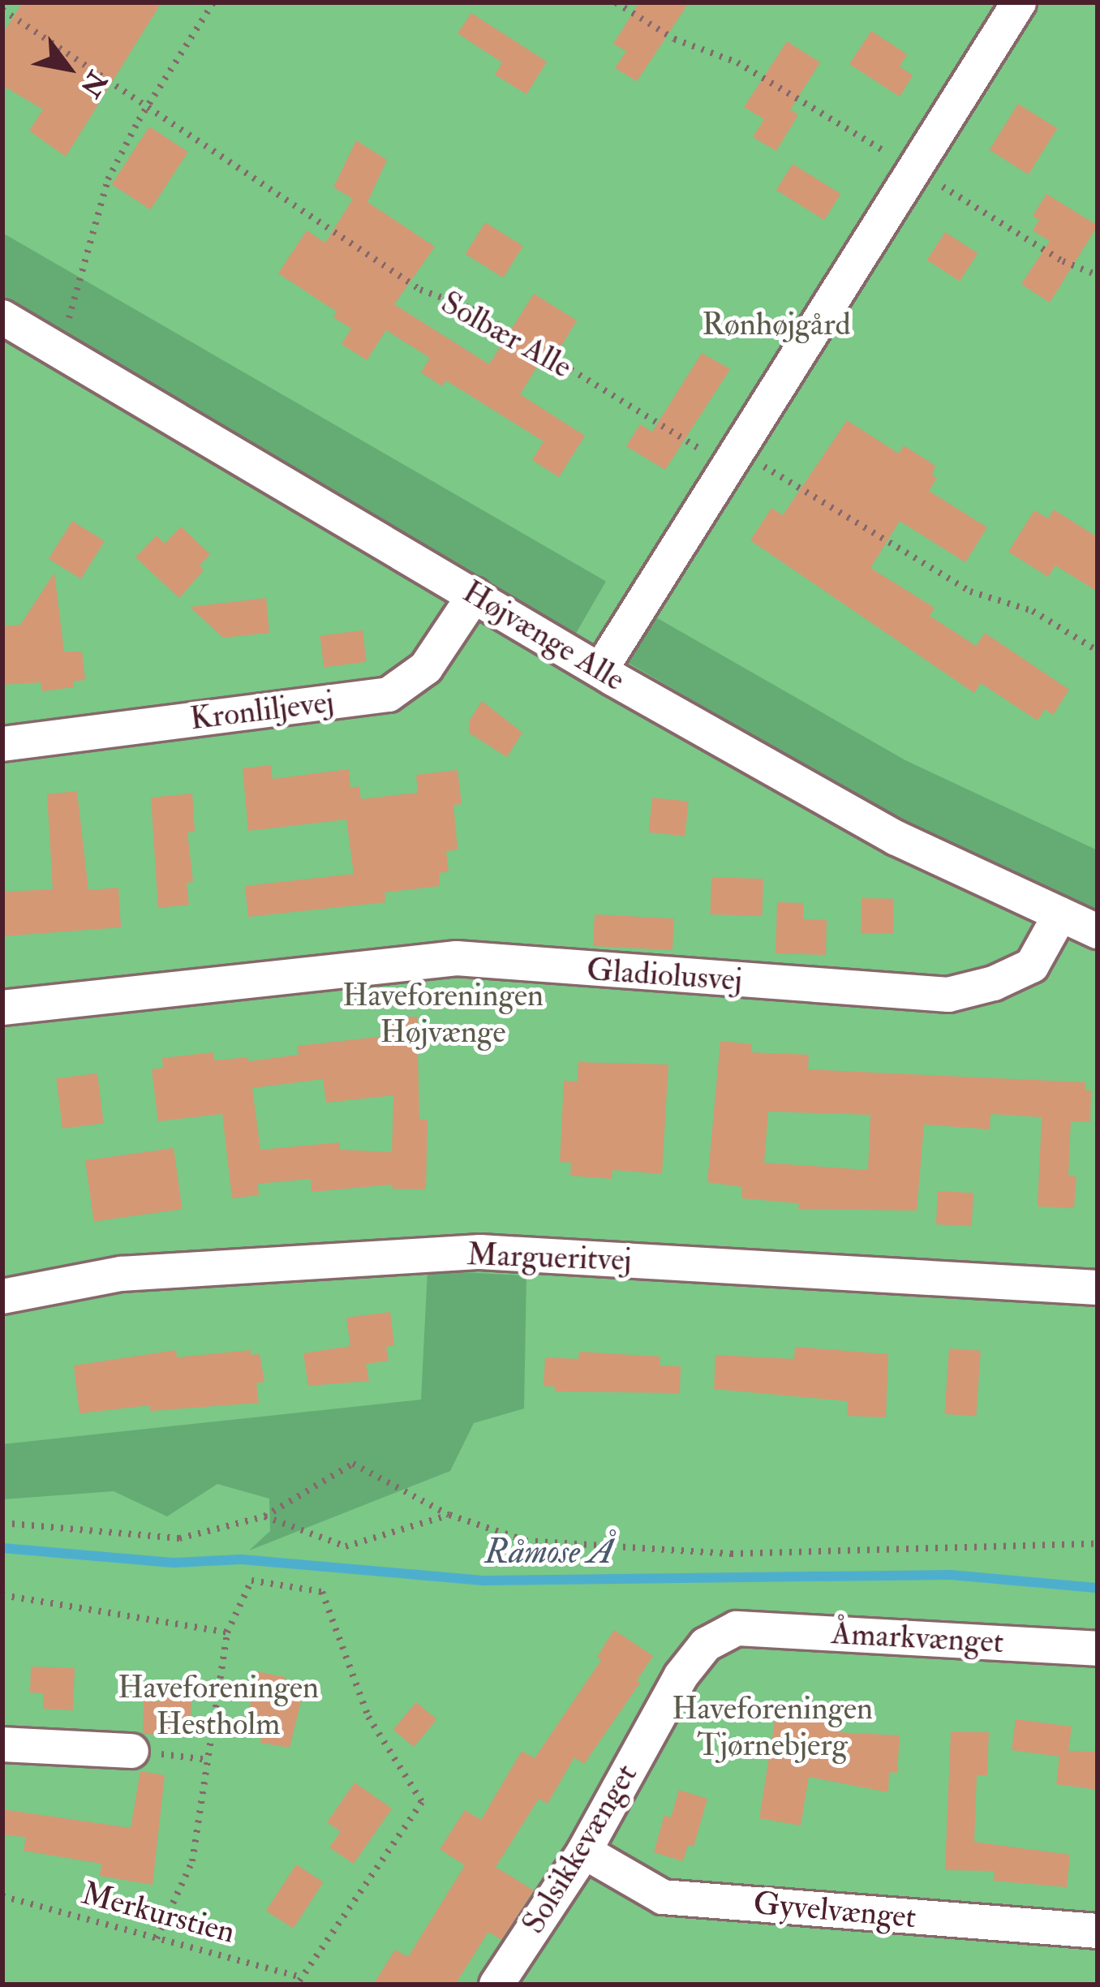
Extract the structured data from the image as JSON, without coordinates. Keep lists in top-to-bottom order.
{
  "streets": {
    "street": [
      "Højvænge Alle",
      "Kronliljevej",
      "Gladiolusvej",
      "Margueritvej",
      "Åmarkvænget",
      "Solsikkevænget",
      "Gyvelvænget"
    ],
    "path": ["Solbær Alle", "Merkurstien"]
  },
  "crossings": [
    ["Højvænge Alle", "Kronliljevej"],
    ["Højvænge Alle", "Gladiolusvej"],
    ["Åmarkvænget", "Solsikkevænget"],
    ["Solsikkevænget", "Gyvelvænget"]
  ],
  "water": ["Råmose Å"],
  "parks": [
    "Rønhøjgård",
    "Haveforeningen Højvænge",
    "Haveforeningen Hestholm",
    "Haveforeningen Tjørnebjerg"
  ],
  "north": "bottom right"
}
